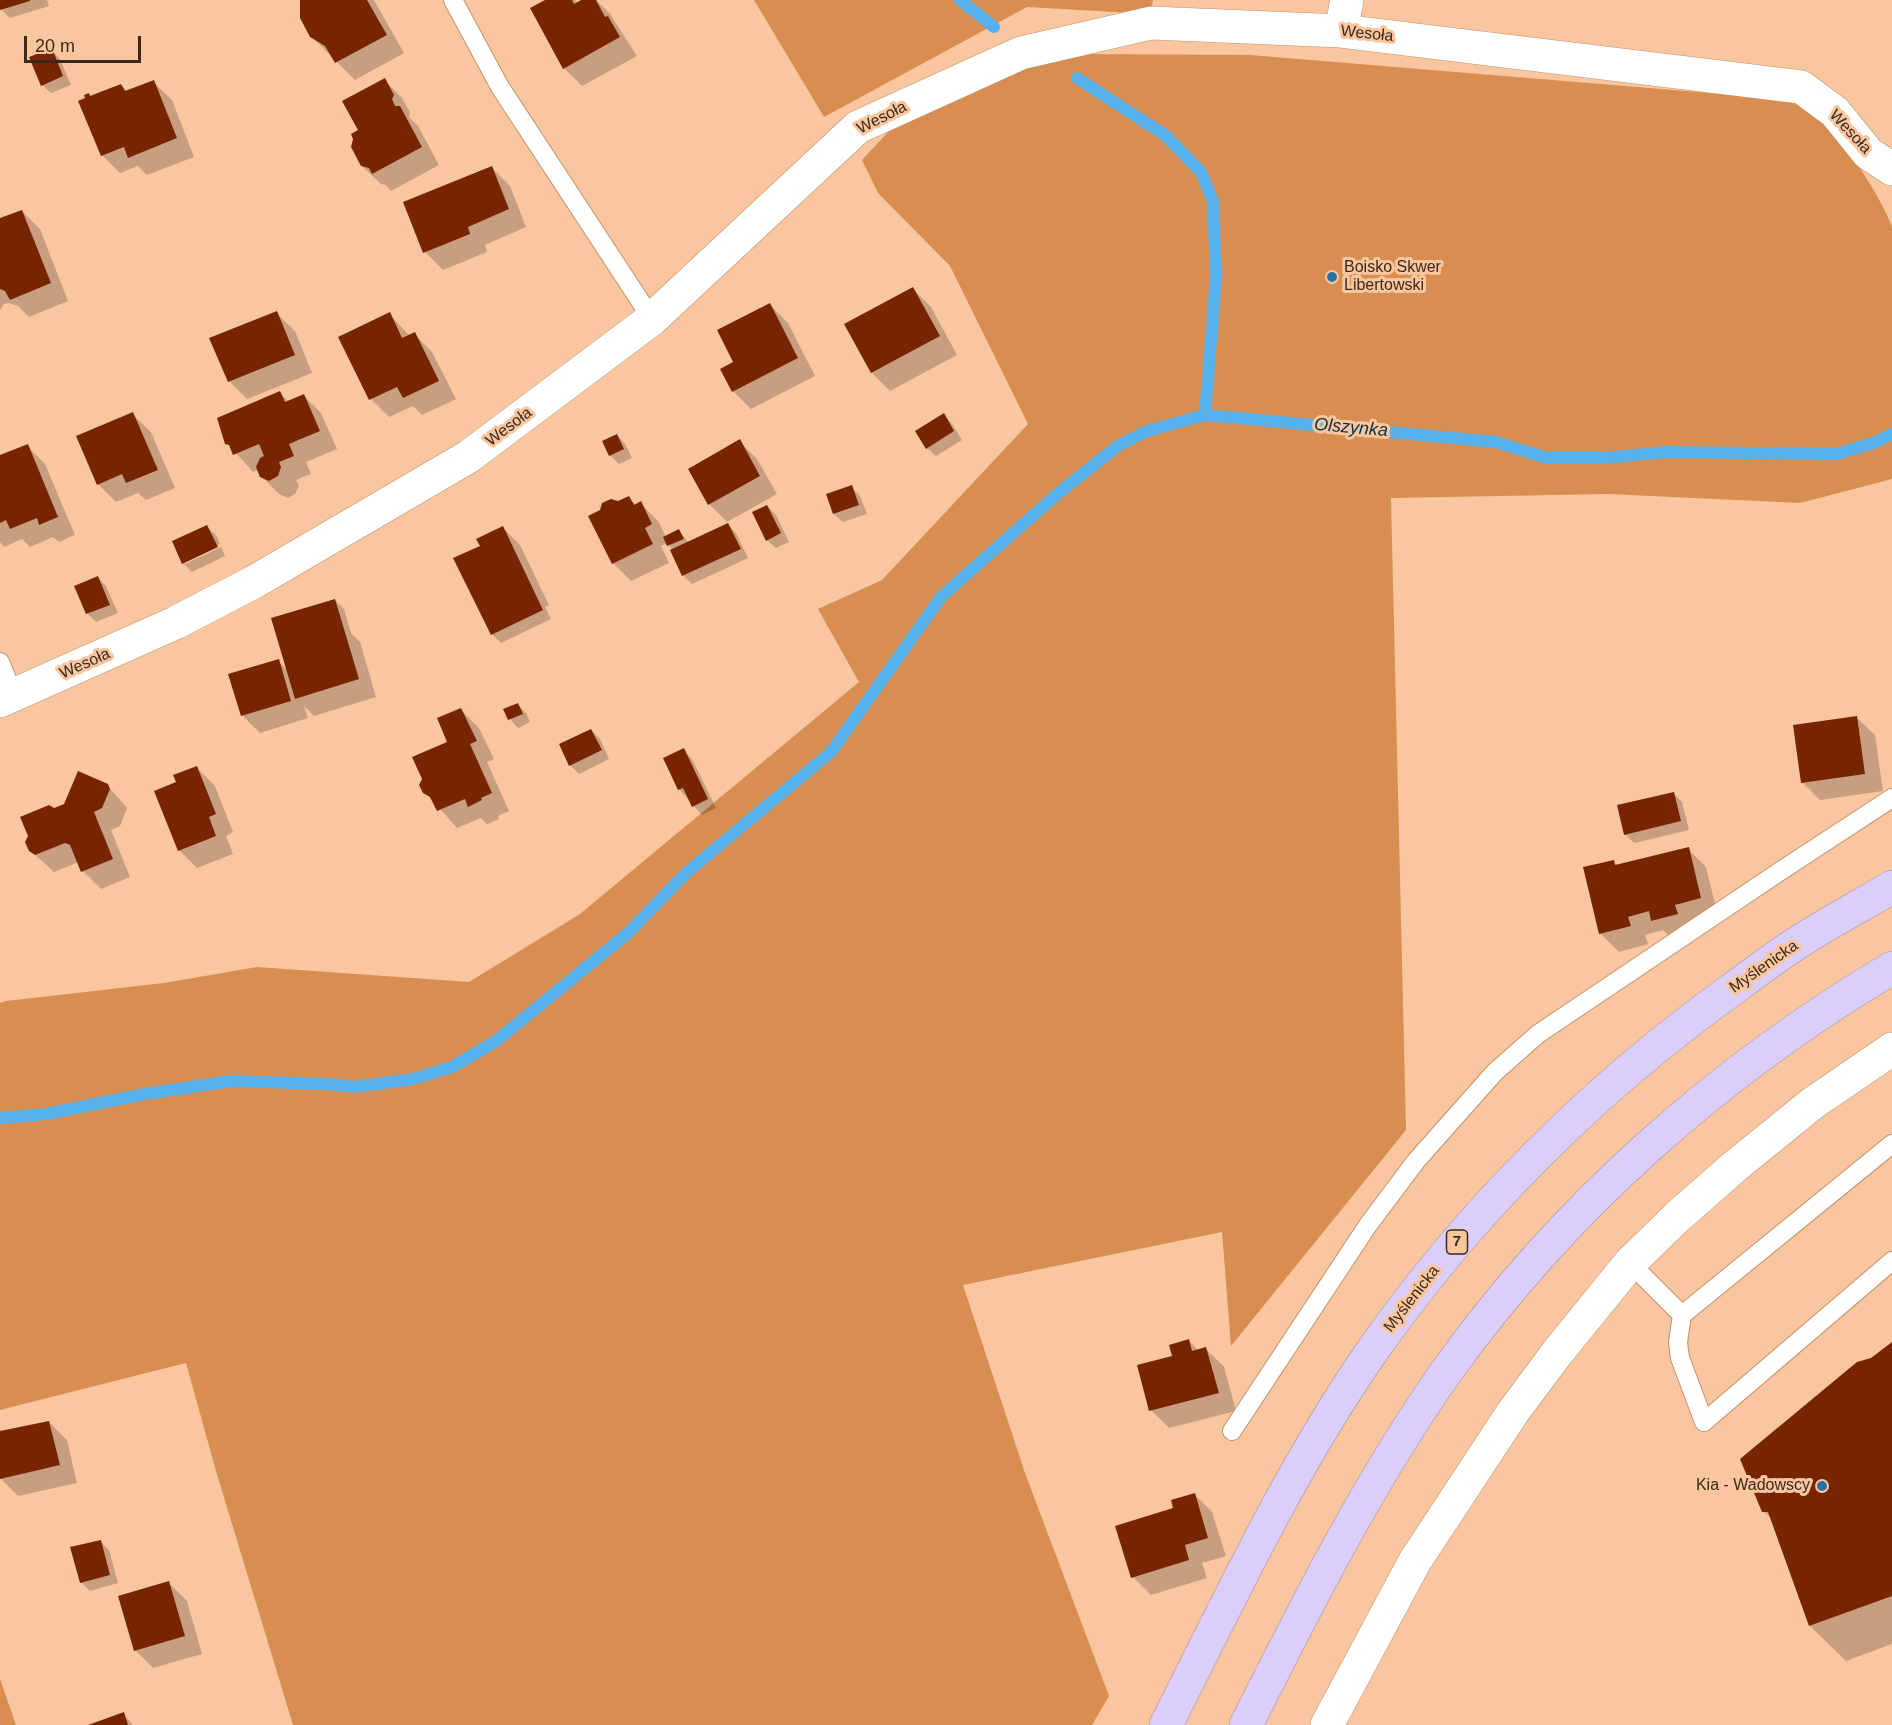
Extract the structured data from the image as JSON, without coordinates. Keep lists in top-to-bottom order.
{
  "streets": {
    "highway": ["Myślenicka", "7"],
    "street": ["Wesoła"]
  },
  "water": ["Olszynka"],
  "places": ["Boisko Skwer Libertowski", "Kia - Wadowscy"],
  "scale_bar": "20 m"
}
